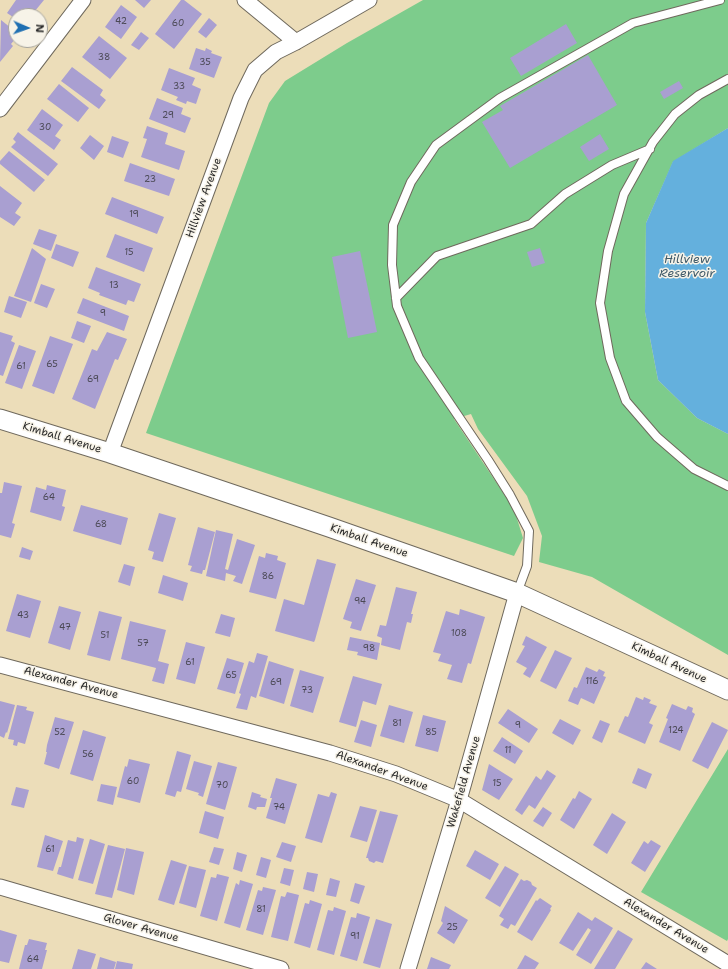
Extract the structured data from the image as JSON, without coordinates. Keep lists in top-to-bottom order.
{
  "streets": {
    "street": [
      "Hillview Avenue",
      "Kimball Avenue",
      "Alexander Avenue",
      "Wakefield Avenue",
      "Glover Avenue"
    ]
  },
  "crossings": [
    ["Hillview Avenue", "Kimball Avenue"],
    ["Kimball Avenue", "Wakefield Avenue"],
    ["Alexander Avenue", "Wakefield Avenue"]
  ],
  "water": ["Hillview Reservoir"],
  "house_numbers": [
    "42",
    "60",
    "38",
    "35",
    "33",
    "29",
    "30",
    "23",
    "19",
    "15",
    "13",
    "9",
    "65",
    "61",
    "69",
    "64",
    "68",
    "86",
    "94",
    "43",
    "47",
    "108",
    "51",
    "57",
    "98",
    "61",
    "65",
    "116",
    "69",
    "73",
    "81",
    "9",
    "124",
    "52",
    "85",
    "11",
    "56",
    "60",
    "15",
    "70",
    "74",
    "61",
    "81",
    "25",
    "91",
    "64"
  ],
  "north": "right"
}
